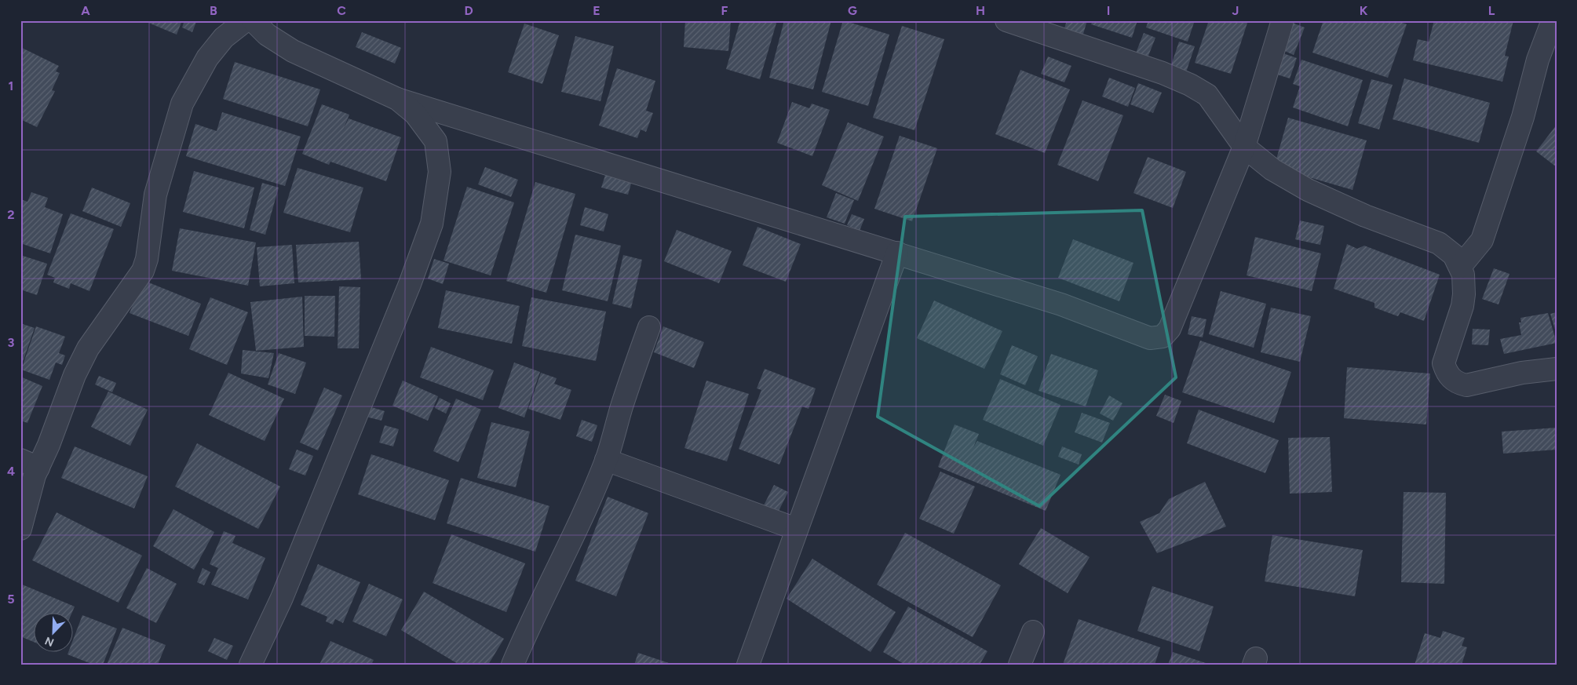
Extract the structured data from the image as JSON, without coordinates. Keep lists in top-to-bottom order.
{
  "north": "bottom left",
  "grid": {
    "columns": [
      "A",
      "B",
      "C",
      "D",
      "E",
      "F",
      "G",
      "H",
      "I",
      "J",
      "K",
      "L"
    ],
    "rows": [
      "1",
      "2",
      "3",
      "4",
      "5"
    ]
  }
}
